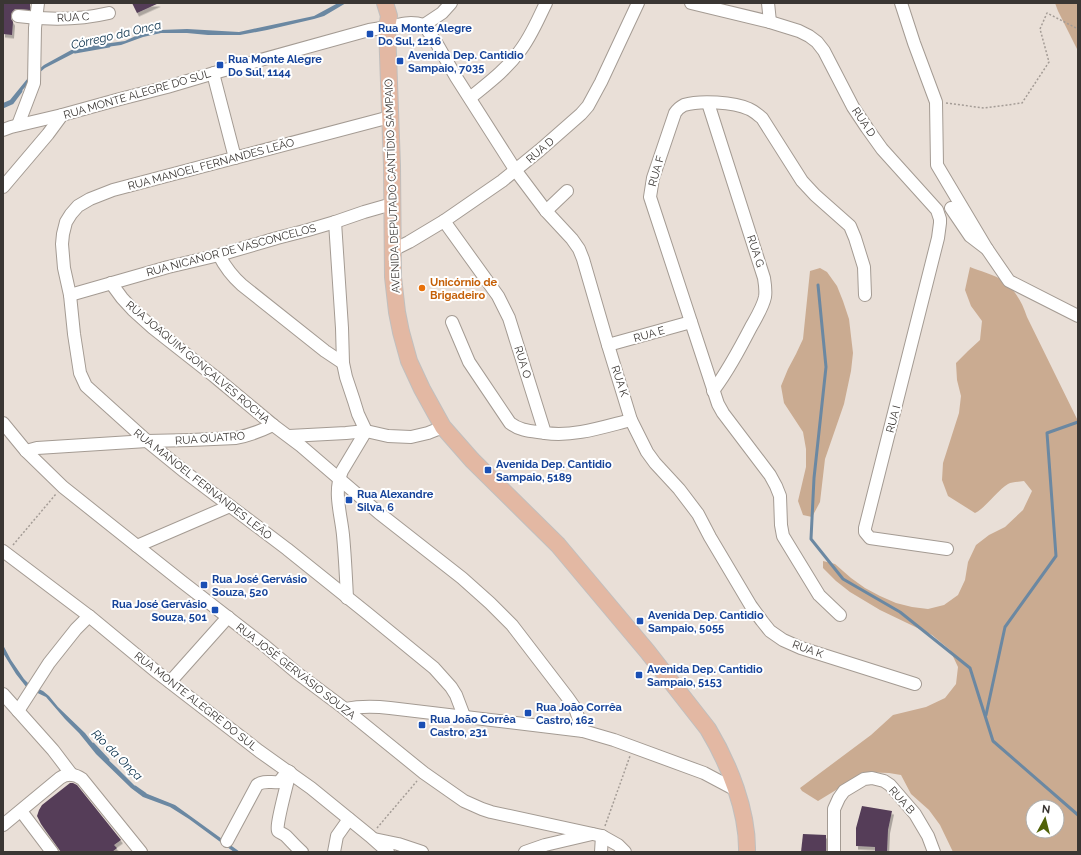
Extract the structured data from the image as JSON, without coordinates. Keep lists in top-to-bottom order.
{
  "streets": {
    "main road": ["AVENIDA DEPUTADO CANTÍDIO SAMPAIO"],
    "street": [
      "RUA C",
      "RUA MONTE ALEGRE DO SUL",
      "RUA D",
      "RUA MANOEL FERNANDES LEÃO",
      "RUA F",
      "RUA NICANOR DE VASCONCELOS",
      "RUA G",
      "RUA E",
      "RUA JOAQUIM GONÇALVES ROCHA",
      "RUA O",
      "RUA K",
      "RUA I",
      "RUA QUATRO",
      "RUA JOSÉ GERVÁSIO SOUZA",
      "RUA B"
    ]
  },
  "crossings": [
    ["RUA MONTE ALEGRE DO SUL", "AVENIDA DEPUTADO CANTÍDIO SAMPAIO"],
    ["RUA D", "AVENIDA DEPUTADO CANTÍDIO SAMPAIO"],
    ["RUA D", "RUA O"],
    ["RUA D", "RUA K"],
    ["RUA D", "RUA I"],
    ["RUA MANOEL FERNANDES LEÃO", "AVENIDA DEPUTADO CANTÍDIO SAMPAIO"],
    ["RUA MANOEL FERNANDES LEÃO", "RUA NICANOR DE VASCONCELOS"],
    ["RUA MANOEL FERNANDES LEÃO", "RUA QUATRO"],
    ["RUA F", "RUA G"],
    ["RUA F", "RUA E"],
    ["AVENIDA DEPUTADO CANTÍDIO SAMPAIO", "RUA NICANOR DE VASCONCELOS"],
    ["RUA NICANOR DE VASCONCELOS", "RUA JOAQUIM GONÇALVES ROCHA"],
    ["RUA E", "RUA K"],
    ["RUA JOAQUIM GONÇALVES ROCHA", "RUA QUATRO"],
    ["RUA QUATRO", "RUA JOSÉ GERVÁSIO SOUZA"]
  ],
  "water": ["Córrego da Onça", "Rio da Onça"],
  "places": {
    "transit": [
      "Rua Monte Alegre Do Sul, 1216",
      "Avenida Dep. Cantidio Sampaio, 7035",
      "Rua Monte Alegre Do Sul, 1144",
      "Avenida Dep. Cantidio Sampaio, 5189",
      "Rua Alexandre Silva, 6",
      "Rua José Gervásio Souza, 520",
      "Rua José Gervásio Souza, 501",
      "Avenida Dep. Cantidio Sampaio, 5055",
      "Avenida Dep. Cantidio Sampaio, 5153",
      "Rua João Corrêa Castro, 162",
      "Rua João Corrêa Castro, 231"
    ],
    "other": ["Unicórnio de Brigadeiro"]
  },
  "north": "top"
}
